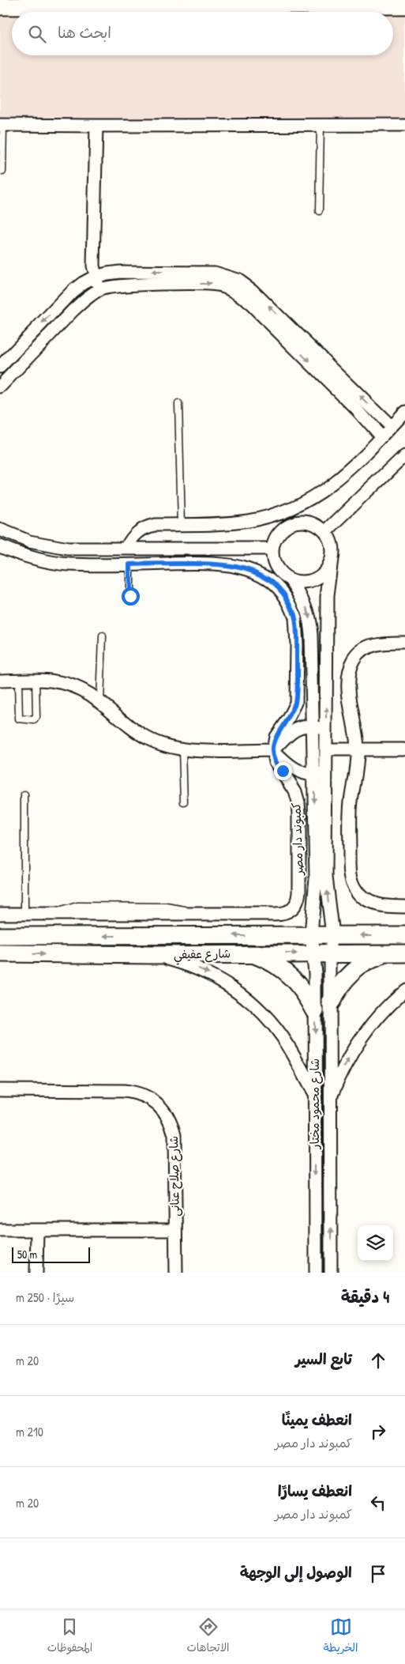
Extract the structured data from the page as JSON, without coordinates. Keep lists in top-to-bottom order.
{
  "streets": {
    "street": [
      "كمبوند دار مصر",
      "شارع عفيفي",
      "شارع محمود مختار",
      "شارع صلاح عنانى"
    ]
  },
  "crossings": [
    ["شارع عفيفي", "شارع محمود مختار"]
  ],
  "scale_bar": "50 m",
  "page": {
    "search": "ابحث هنا",
    "scale": "50 m",
    "heading": ["4 دقيقة", "سيرًا · 250 m"],
    "list": [
      ["تابع السير", "20 m"],
      ["انعطف يمينًا", "كمبوند دار مصر", "210 m"],
      ["انعطف يسارًا", "كمبوند دار مصر", "20 m"],
      "الوصول إلى الوجهة"
    ],
    "nav": ["الخريطة", "الاتجاهات", "المحفوظات"]
  }
}
